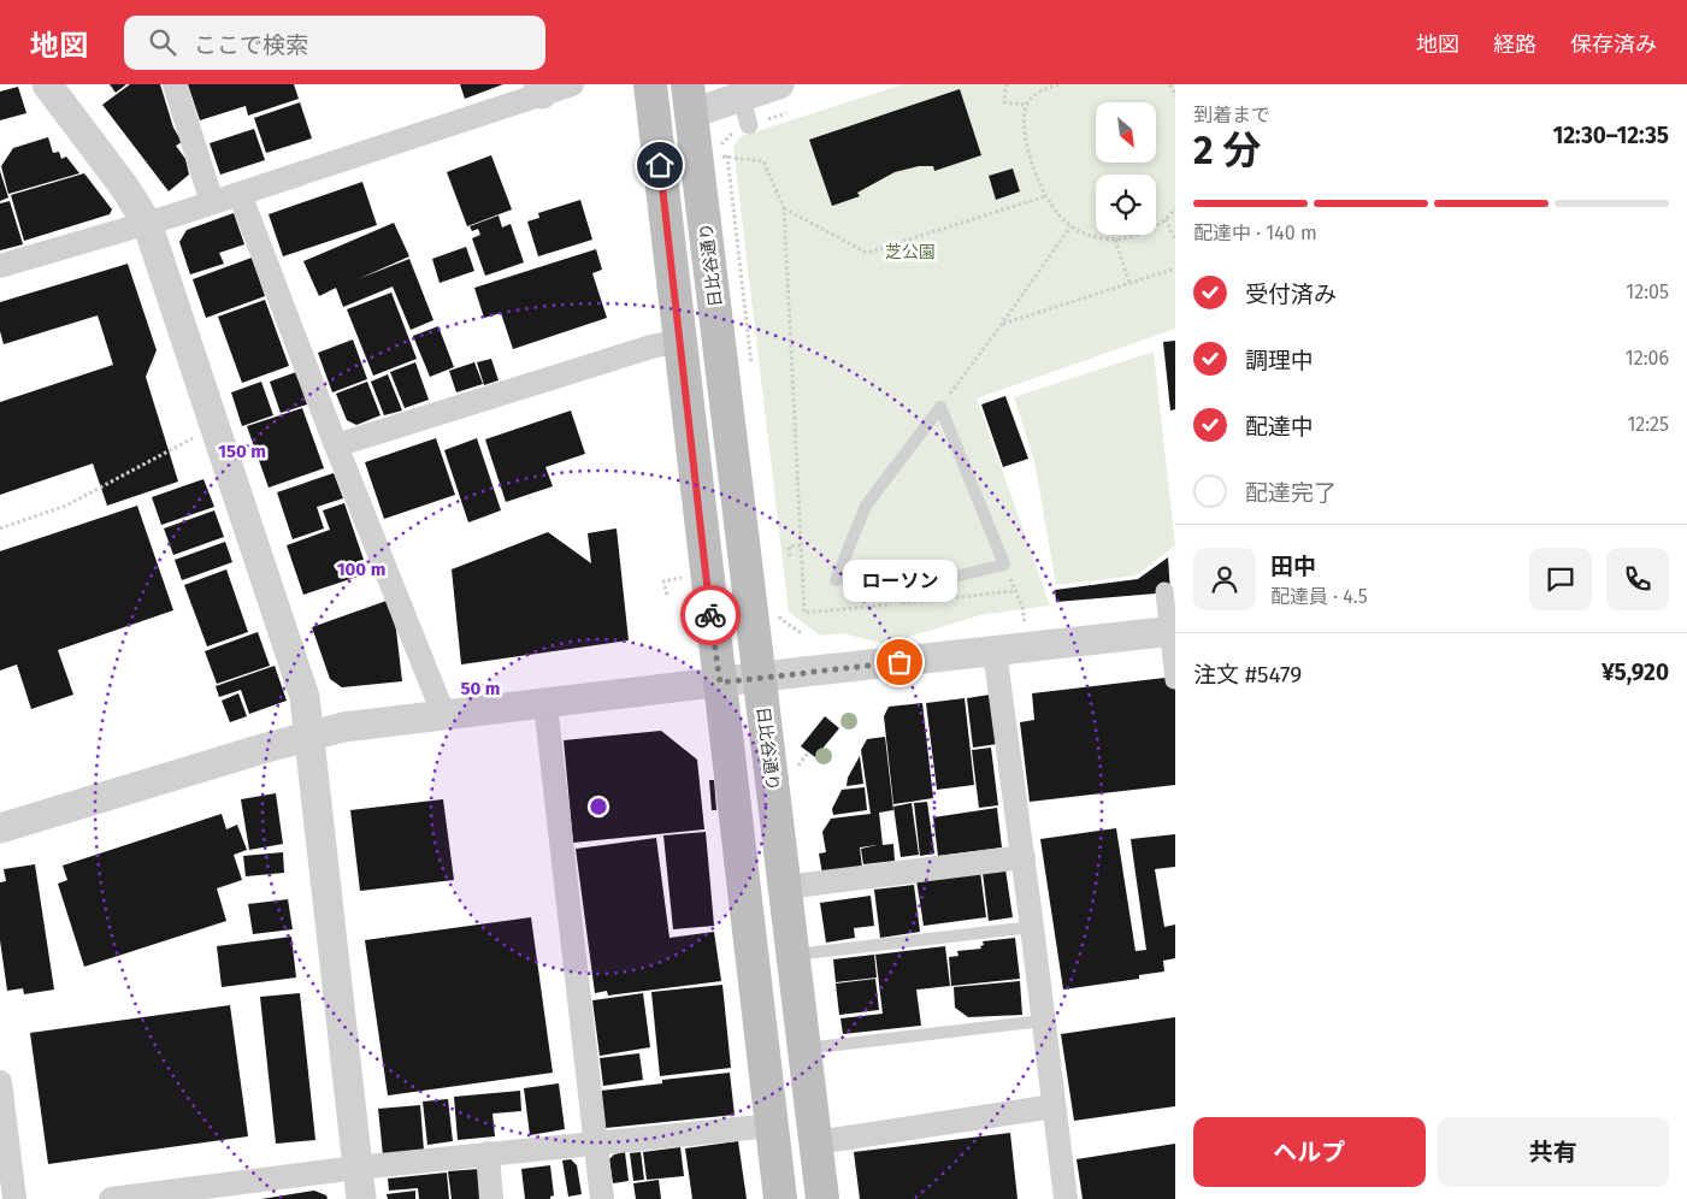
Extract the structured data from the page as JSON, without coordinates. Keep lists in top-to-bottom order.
{
  "streets": {
    "main road": ["日比谷通り"]
  },
  "parks": ["芝公園"],
  "places": ["ローソン"],
  "north": "bottom right",
  "page": {
    "header": "地図",
    "search": "ここで検索",
    "nav": ["地図", "経路", "保存済み"],
    "heading": ["2 分", "到着まで", "12:30–12:35"],
    "panel": [
      "田中",
      "配達員 · 4.5",
      "注文 #5479",
      "¥5,920"
    ],
    "bar": "配達中 · 140 m",
    "list": [
      ["受付済み", "12:05"],
      ["調理中", "12:06"],
      ["配達中", "12:25"],
      "配達完了"
    ],
    "bubble": "ローソン",
    "buttons": ["ヘルプ", "共有"]
  },
  "rings": ["150 m", "100 m", "50 m"]
}
